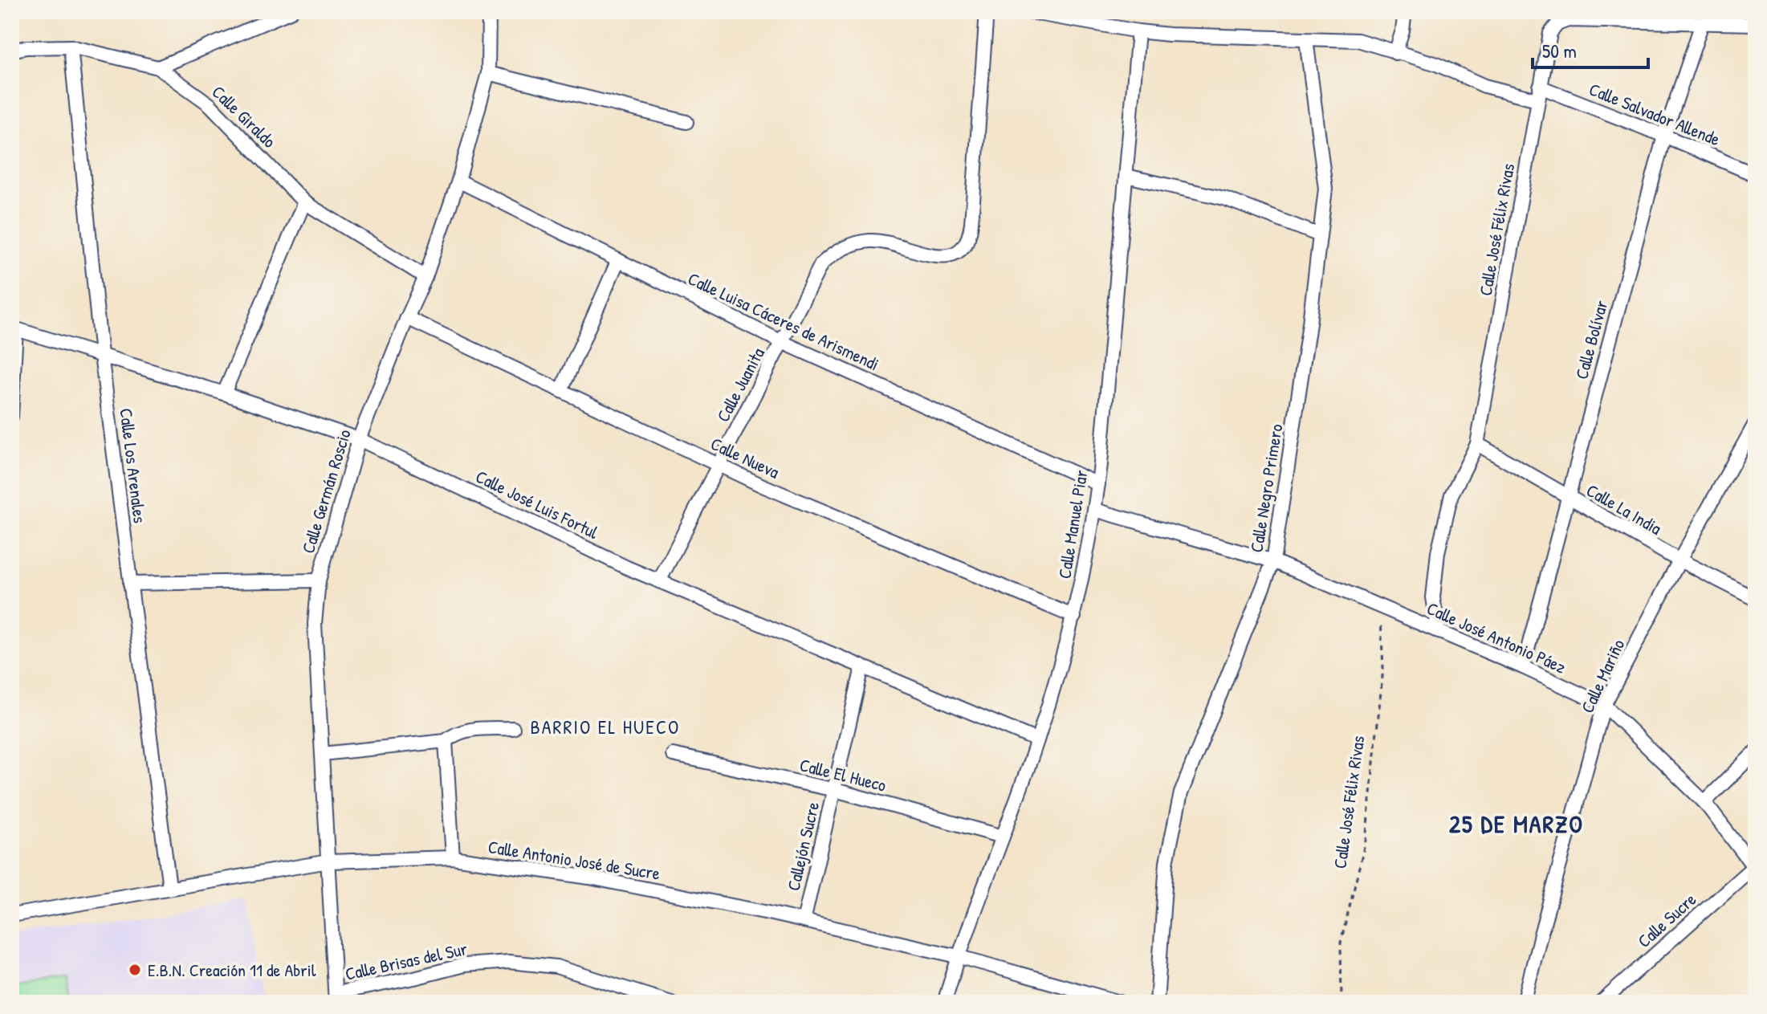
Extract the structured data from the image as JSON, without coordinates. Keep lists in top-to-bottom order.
{
  "streets": {
    "street": [
      "Calle Salvador Allende",
      "Calle Giraldo",
      "Calle José Félix Rivas",
      "Calle Luisa Cáceres de Arismendi",
      "Calle Bolívar",
      "Calle Juanita",
      "Calle Nueva",
      "Calle Los Arenales",
      "Calle Negro Primero",
      "Calle Germán Roscio",
      "Calle José Luis Fortul",
      "Calle La India",
      "Calle Manuel Piar",
      "Calle José Antonio Páez",
      "Calle Mariño",
      "Calle El Hueco",
      "Callejón Sucre",
      "Calle Antonio José de Sucre",
      "Calle Sucre",
      "Calle Brisas del Sur"
    ]
  },
  "crossings": [
    ["Calle Salvador Allende", "Calle José Félix Rivas"],
    ["Calle Salvador Allende", "Calle Bolívar"],
    ["Calle Salvador Allende", "Calle Negro Primero"],
    ["Calle Salvador Allende", "Calle Manuel Piar"],
    ["Calle Giraldo", "Calle Los Arenales"],
    ["Calle Giraldo", "Calle Germán Roscio"],
    ["Calle José Félix Rivas", "Calle Bolívar"],
    ["Calle José Félix Rivas", "Calle La India"],
    ["Calle José Félix Rivas", "Calle José Antonio Páez"],
    ["Calle Luisa Cáceres de Arismendi", "Calle Juanita"],
    ["Calle Luisa Cáceres de Arismendi", "Calle Germán Roscio"],
    ["Calle Luisa Cáceres de Arismendi", "Calle Manuel Piar"],
    ["Calle Bolívar", "Calle La India"],
    ["Calle Bolívar", "Calle José Antonio Páez"],
    ["Calle Juanita", "Calle Nueva"],
    ["Calle Juanita", "Calle José Luis Fortul"],
    ["Calle Nueva", "Calle Germán Roscio"],
    ["Calle Nueva", "Calle Manuel Piar"],
    ["Calle Los Arenales", "Calle José Luis Fortul"],
    ["Calle Los Arenales", "Calle Antonio José de Sucre"],
    ["Calle Negro Primero", "Calle José Antonio Páez"],
    ["Calle Germán Roscio", "Calle José Luis Fortul"],
    ["Calle Germán Roscio", "Calle Antonio José de Sucre"],
    ["Calle Germán Roscio", "Calle Brisas del Sur"],
    ["Calle José Luis Fortul", "Calle Manuel Piar"],
    ["Calle José Luis Fortul", "Callejón Sucre"],
    ["Calle La India", "Calle Mariño"],
    ["Calle Manuel Piar", "Calle El Hueco"],
    ["Calle Manuel Piar", "Calle Antonio José de Sucre"],
    ["Calle José Antonio Páez", "Calle Mariño"],
    ["Calle José Antonio Páez", "Calle Sucre"],
    ["Calle El Hueco", "Callejón Sucre"],
    ["Callejón Sucre", "Calle Antonio José de Sucre"]
  ],
  "districts": ["BARRIO EL HUECO", "25 DE MARZO"],
  "places": ["E.B.N. Creación 11 de Abril"],
  "scale_bar": "50 m"
}
